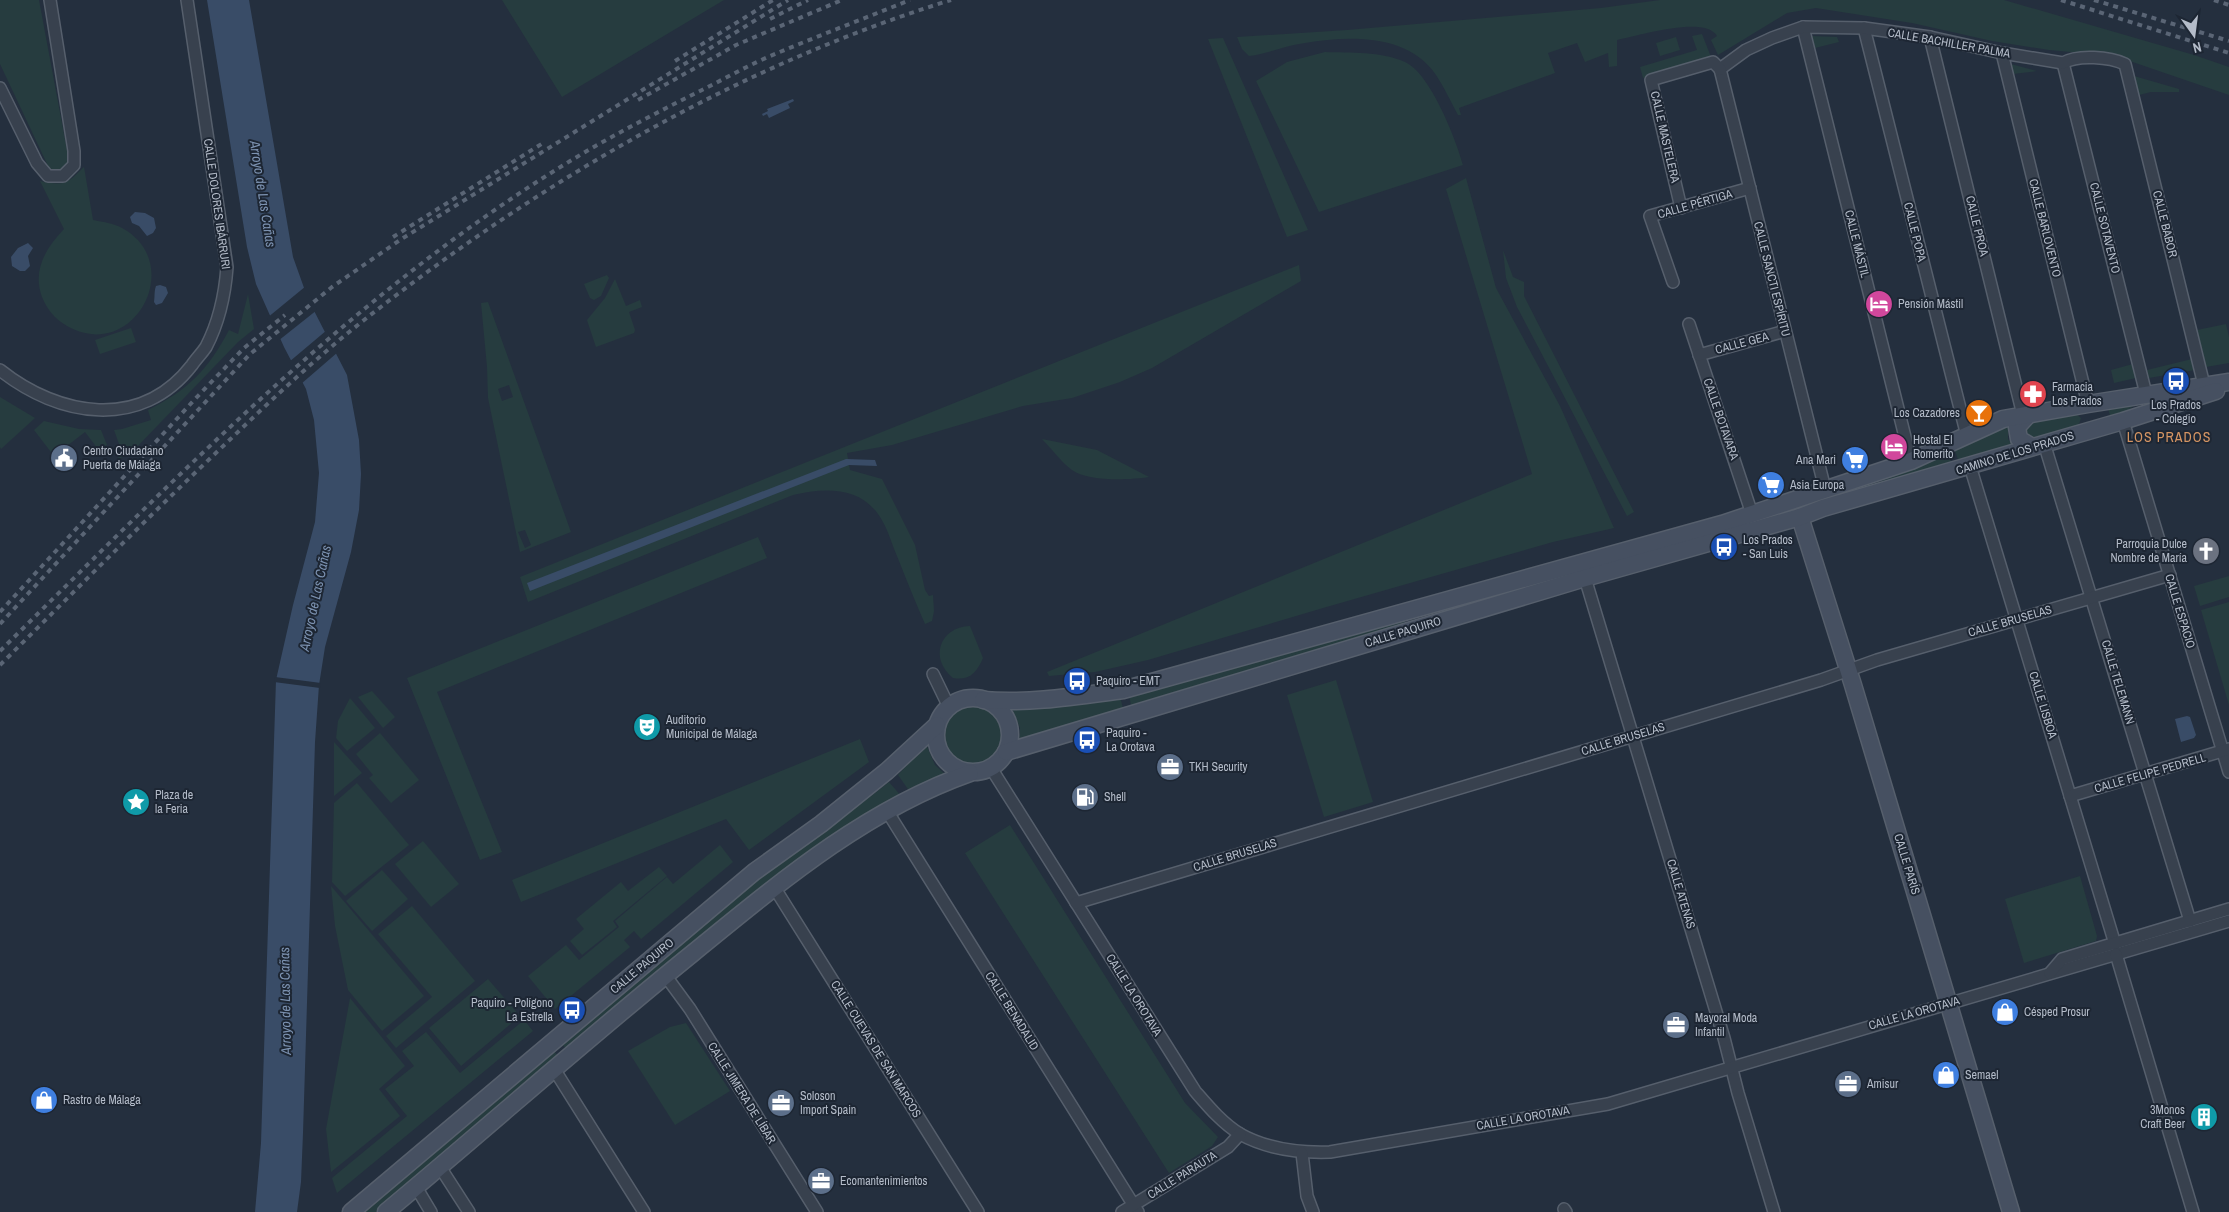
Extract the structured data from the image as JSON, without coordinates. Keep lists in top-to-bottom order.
{
  "streets": {
    "main road": ["CAMINO DE LOS PRADOS", "CALLE PAQUIRO", "CALLE PARÍS"],
    "street": [
      "CALLE BACHILLER PALMA",
      "CALLE MASTELERA",
      "CALLE DOLORES IBÁRRURI",
      "CALLE PÉRTIGA",
      "CALLE BABOR",
      "CALLE PROA",
      "CALLE BARLOVENTO",
      "CALLE SOTAVENTO",
      "CALLE POPA",
      "CALLE MÁSTIL",
      "CALLE SANCTI ESPÍRITU",
      "CALLE GEA",
      "CALLE BOTAVARA",
      "CALLE ESPACIO",
      "CALLE BRUSELAS",
      "CALLE TELEMANN",
      "CALLE LISBOA",
      "CALLE FELIPE PEDRELL",
      "CALLE ATENAS",
      "CALLE LA OROTAVA",
      "CALLE BENADALID",
      "CALLE CUEVAS DE SAN MARCOS",
      "CALLE JIMERA DE LÍBAR",
      "CALLE PARAUTA"
    ]
  },
  "crossings": [
    ["CALLE BACHILLER PALMA", "CALLE MASTELERA"],
    ["CALLE BACHILLER PALMA", "CALLE BABOR"],
    ["CALLE BACHILLER PALMA", "CALLE PROA"],
    ["CALLE BACHILLER PALMA", "CALLE BARLOVENTO"],
    ["CALLE BACHILLER PALMA", "CALLE SOTAVENTO"],
    ["CALLE BACHILLER PALMA", "CALLE POPA"],
    ["CALLE BACHILLER PALMA", "CALLE MÁSTIL"],
    ["CALLE BACHILLER PALMA", "CALLE SANCTI ESPÍRITU"],
    ["CALLE MASTELERA", "CALLE PÉRTIGA"],
    ["CALLE MASTELERA", "CALLE SANCTI ESPÍRITU"],
    ["CALLE PÉRTIGA", "CALLE SANCTI ESPÍRITU"],
    ["CALLE SANCTI ESPÍRITU", "CALLE GEA"],
    ["CALLE GEA", "CALLE BOTAVARA"],
    ["CALLE BOTAVARA", "CALLE PAQUIRO"],
    ["CAMINO DE LOS PRADOS", "CALLE ESPACIO"],
    ["CAMINO DE LOS PRADOS", "CALLE PAQUIRO"],
    ["CAMINO DE LOS PRADOS", "CALLE TELEMANN"],
    ["CAMINO DE LOS PRADOS", "CALLE LISBOA"],
    ["CAMINO DE LOS PRADOS", "CALLE PARÍS"],
    ["CALLE ESPACIO", "CALLE BRUSELAS"],
    ["CALLE ESPACIO", "CALLE FELIPE PEDRELL"],
    ["CALLE BRUSELAS", "CALLE TELEMANN"],
    ["CALLE BRUSELAS", "CALLE LISBOA"],
    ["CALLE BRUSELAS", "CALLE PARÍS"],
    ["CALLE BRUSELAS", "CALLE ATENAS"],
    ["CALLE BRUSELAS", "CALLE LA OROTAVA"],
    ["CALLE PAQUIRO", "CALLE PARÍS"],
    ["CALLE PAQUIRO", "CALLE ATENAS"],
    ["CALLE PAQUIRO", "CALLE LA OROTAVA"],
    ["CALLE PAQUIRO", "CALLE BENADALID"],
    ["CALLE PAQUIRO", "CALLE CUEVAS DE SAN MARCOS"],
    ["CALLE PAQUIRO", "CALLE JIMERA DE LÍBAR"],
    ["CALLE TELEMANN", "CALLE FELIPE PEDRELL"],
    ["CALLE LISBOA", "CALLE FELIPE PEDRELL"],
    ["CALLE LISBOA", "CALLE LA OROTAVA"],
    ["CALLE PARÍS", "CALLE LA OROTAVA"],
    ["CALLE ATENAS", "CALLE LA OROTAVA"],
    ["CALLE LA OROTAVA", "CALLE PARAUTA"],
    ["CALLE BENADALID", "CALLE PARAUTA"]
  ],
  "districts": ["LOS PRADOS"],
  "water": ["Arroyo de Las Cañas"],
  "places": {
    "hotel": ["Pensión Mástil", "Hostal El Romerito"],
    "bus stop": [
      "Los Prados - Colegio",
      "Los Prados - San Luis",
      "Paquiro - EMT",
      "Paquiro - La Orotava",
      "Paquiro - Polígono La Estrella"
    ],
    "pharmacy": ["Farmacia Los Prados"],
    "bar": ["Los Cazadores"],
    "public building": ["Centro Ciudadano Puerta de Málaga"],
    "supermarket": ["Ana Mari", "Asia Europa"],
    "church": ["Parroquia Dulce Nombre de María"],
    "theatre": ["Auditorio Municipal de Málaga"],
    "office": [
      "TKH Security",
      "Mayoral Moda Infantil",
      "Amisur",
      "Soloson Import Spain",
      "Ecomantenimientos"
    ],
    "fuel station": ["Shell"],
    "place": ["Plaza de la Feria"],
    "shop": ["Césped Prosur", "Semael", "Rastro de Málaga"],
    "building": ["3Monos Craft Beer"]
  },
  "north": "bottom"
}
